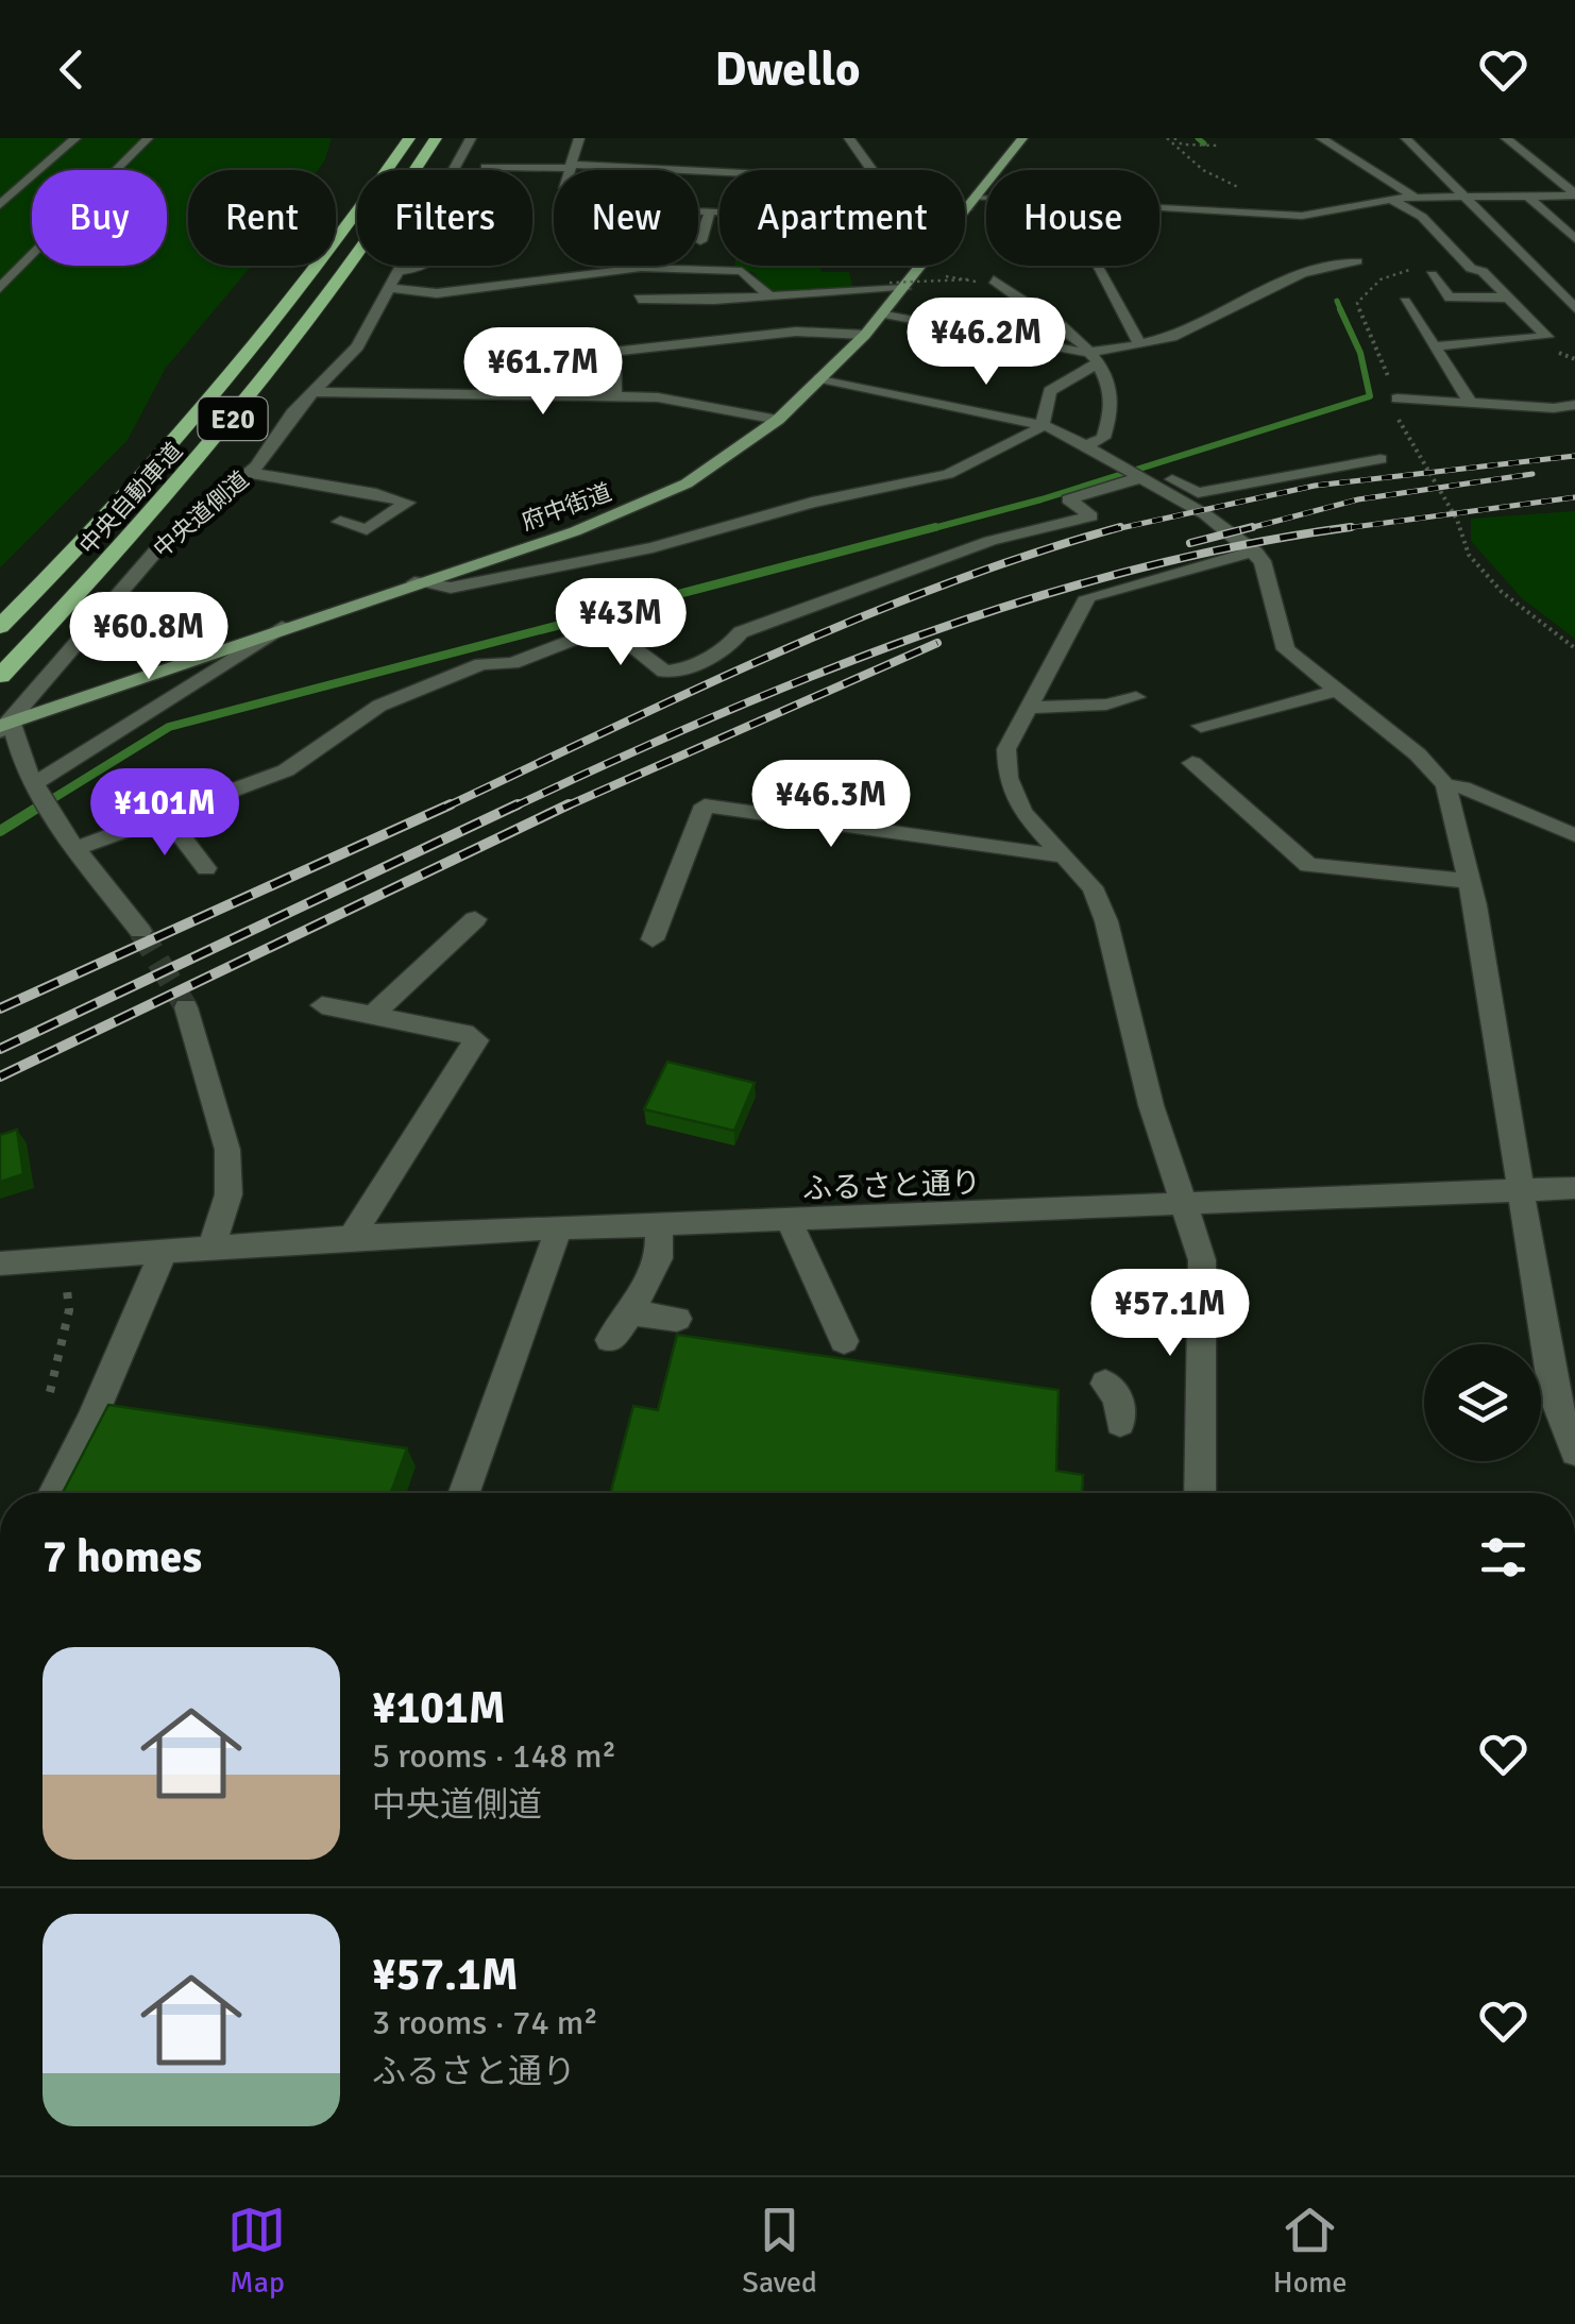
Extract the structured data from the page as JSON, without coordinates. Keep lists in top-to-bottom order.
{
  "streets": {
    "highway": ["E20", "中央自動車道"],
    "main road": ["府中街道"],
    "street": ["中央道側道", "ふるさと通り"]
  },
  "crossings": [
    ["府中街道", "中央道側道"]
  ],
  "page": {
    "header": "Dwello",
    "chip": [
      "Buy",
      "Rent",
      "Filters",
      "New",
      "Apartment",
      "House"
    ],
    "price": [
      "¥46.2M",
      "¥61.7M",
      "¥43M",
      "¥60.8M",
      "¥46.3M",
      "¥101M",
      "¥57.1M"
    ],
    "heading": "7 homes",
    "list": [
      {
        "name": "¥101M",
        "note": "5 rooms · 148 m² · 中央道側道"
      },
      {
        "name": "¥57.1M",
        "note": "3 rooms · 74 m² · ふるさと通り"
      }
    ],
    "tabs": ["Map", "Saved", "Home"]
  }
}
